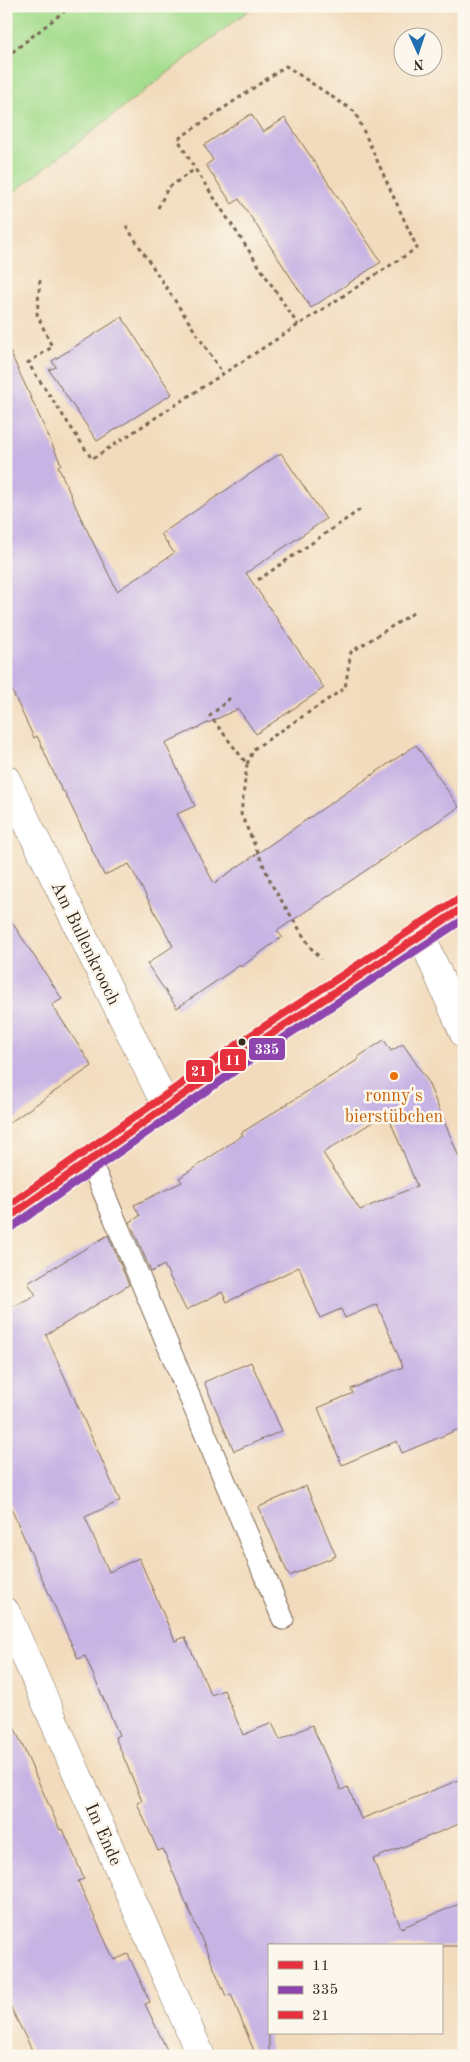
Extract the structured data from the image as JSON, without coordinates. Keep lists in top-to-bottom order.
{
  "streets": {
    "street": ["Am Bullenkrooch", "Im Ende"]
  },
  "places": ["ronny's bierstübchen"],
  "lines": ["transit line 21", "transit line 11", "transit line 335"],
  "legend": ["11", "335", "21"],
  "north": "bottom"
}
